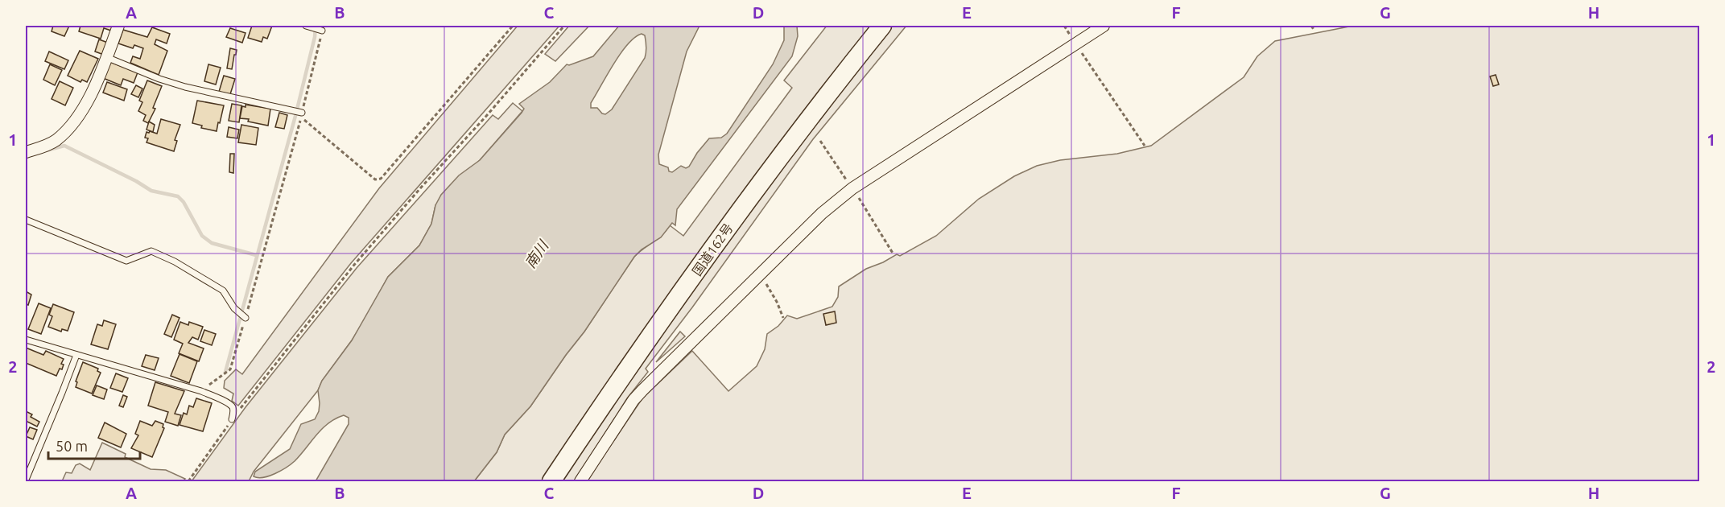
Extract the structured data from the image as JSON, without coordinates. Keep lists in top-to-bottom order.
{
  "streets": {
    "highway": ["国道162号"]
  },
  "water": ["南川"],
  "scale_bar": "50 m",
  "grid": {
    "columns": [
      "A",
      "B",
      "C",
      "D",
      "E",
      "F",
      "G",
      "H"
    ],
    "rows": ["1", "2"]
  }
}
